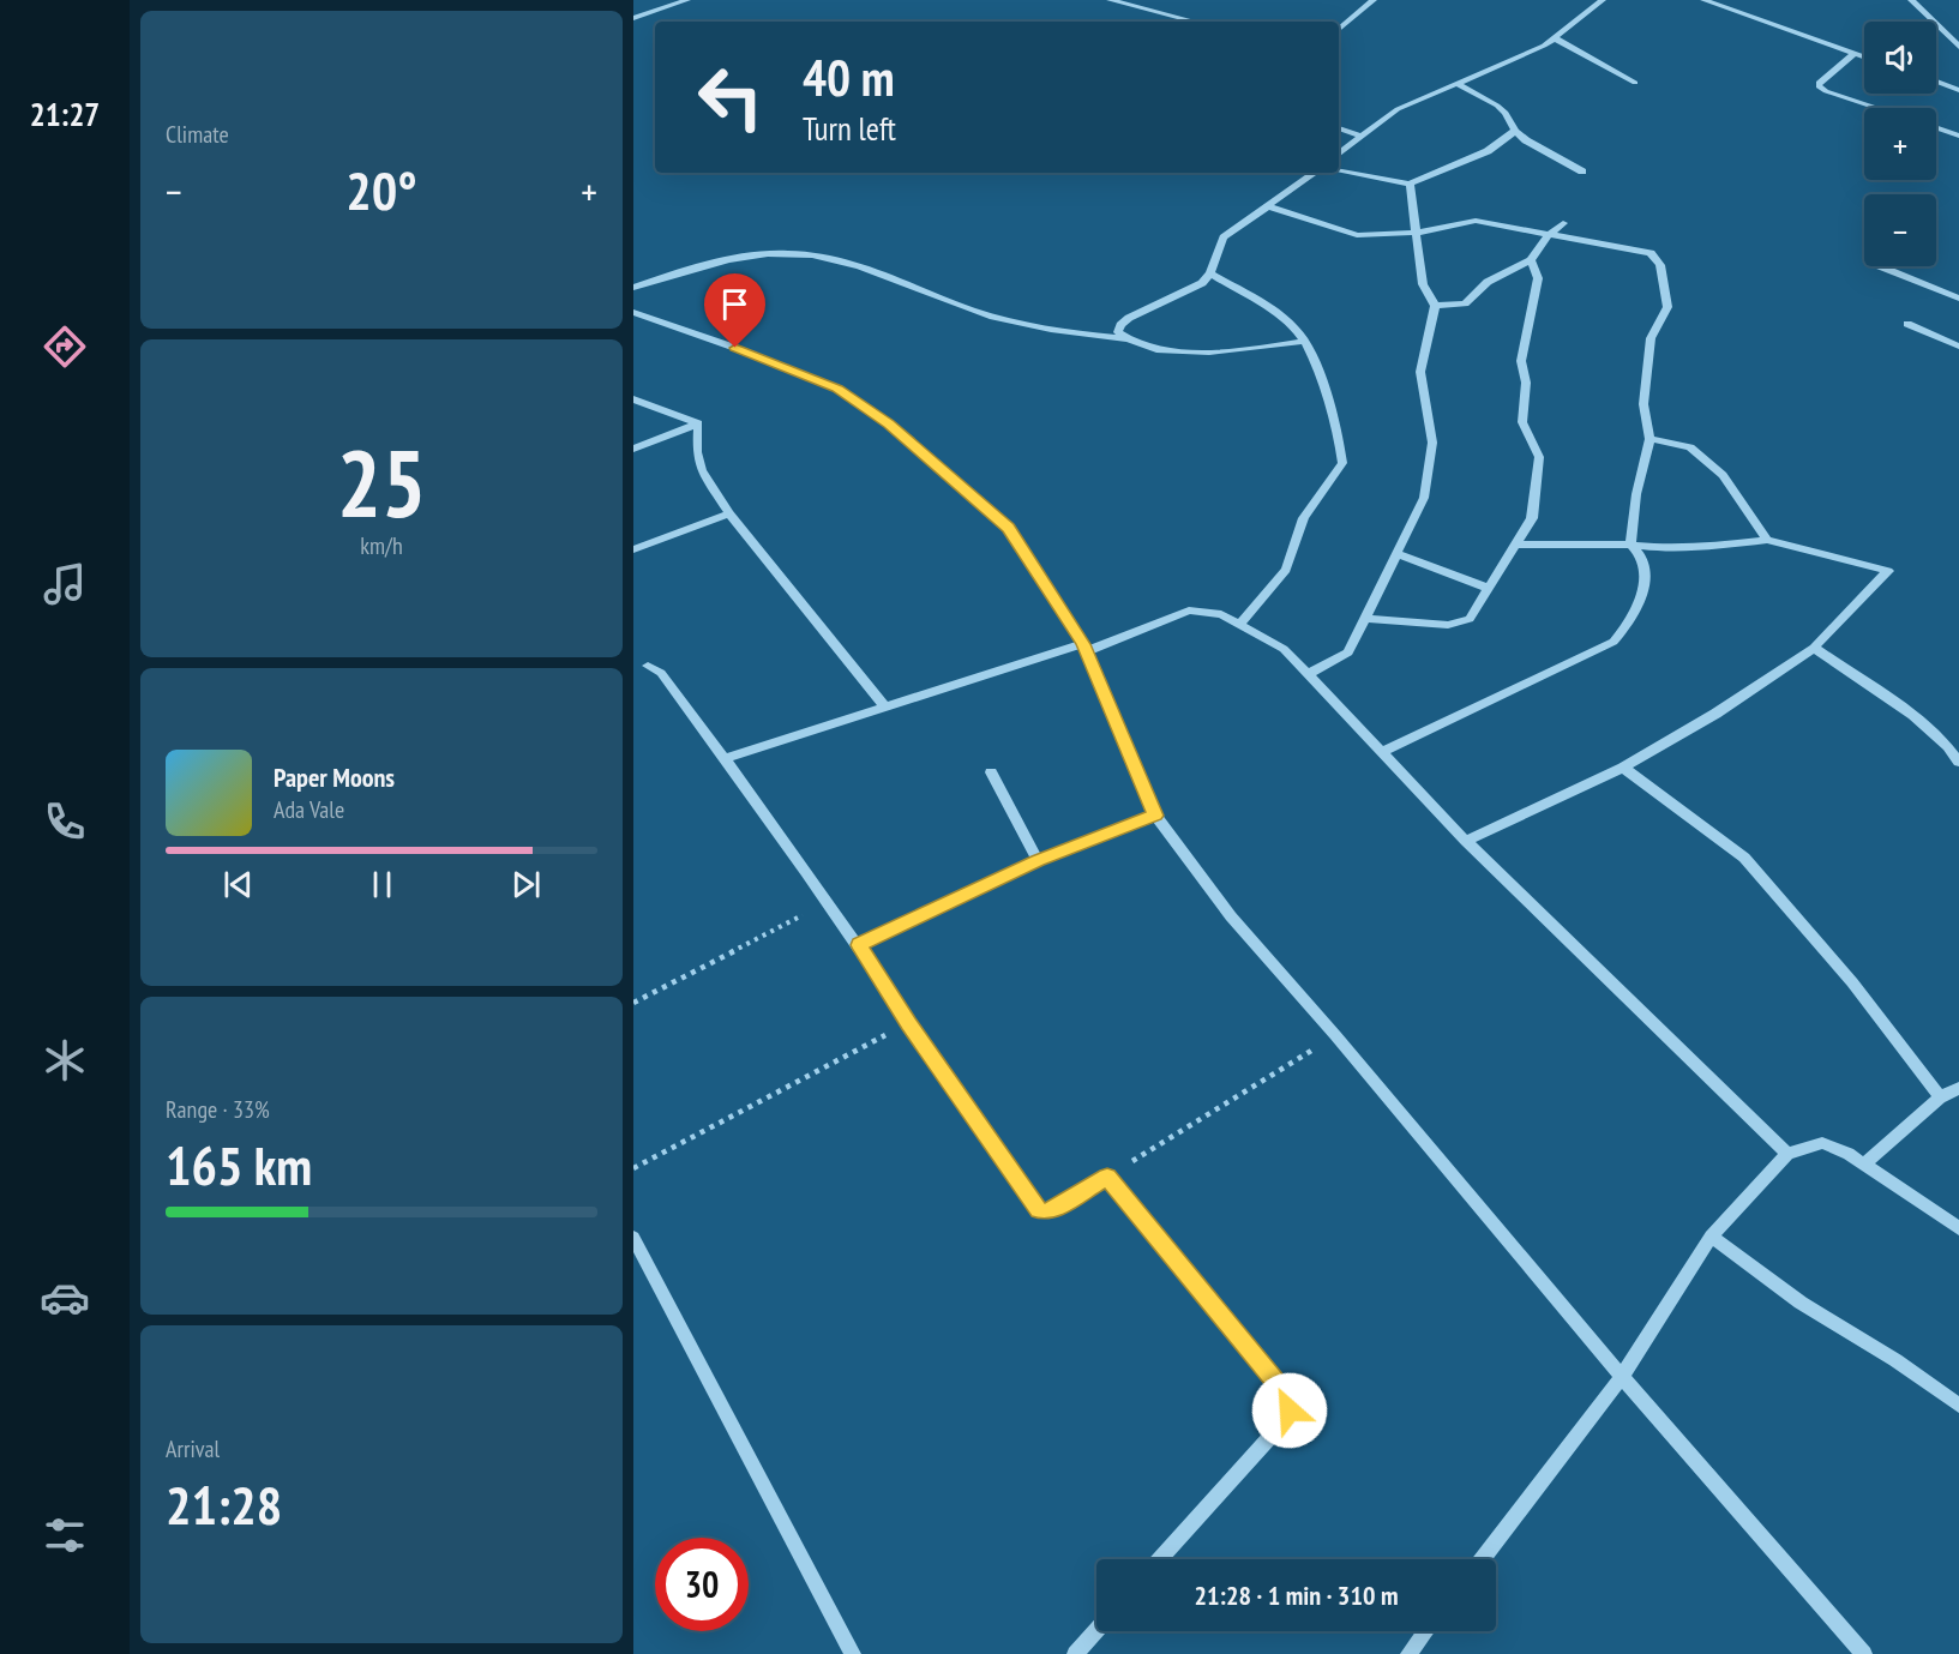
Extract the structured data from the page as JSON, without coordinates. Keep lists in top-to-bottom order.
{
  "page": {
    "tabs": "21:27",
    "tile": [
      "Climate",
      ["25", "km/h"],
      ["Range · 33%", "165 km"],
      ["Arrival", "21:28"]
    ],
    "map_buttons": ["+", "−"],
    "turn": ["40 m", "Turn left"],
    "heat": ["−", "20°", "+"],
    "song": ["Paper Moons", "Ada Vale"],
    "limit": "30",
    "trip": "21:28 · 1 min · 310 m"
  }
}
